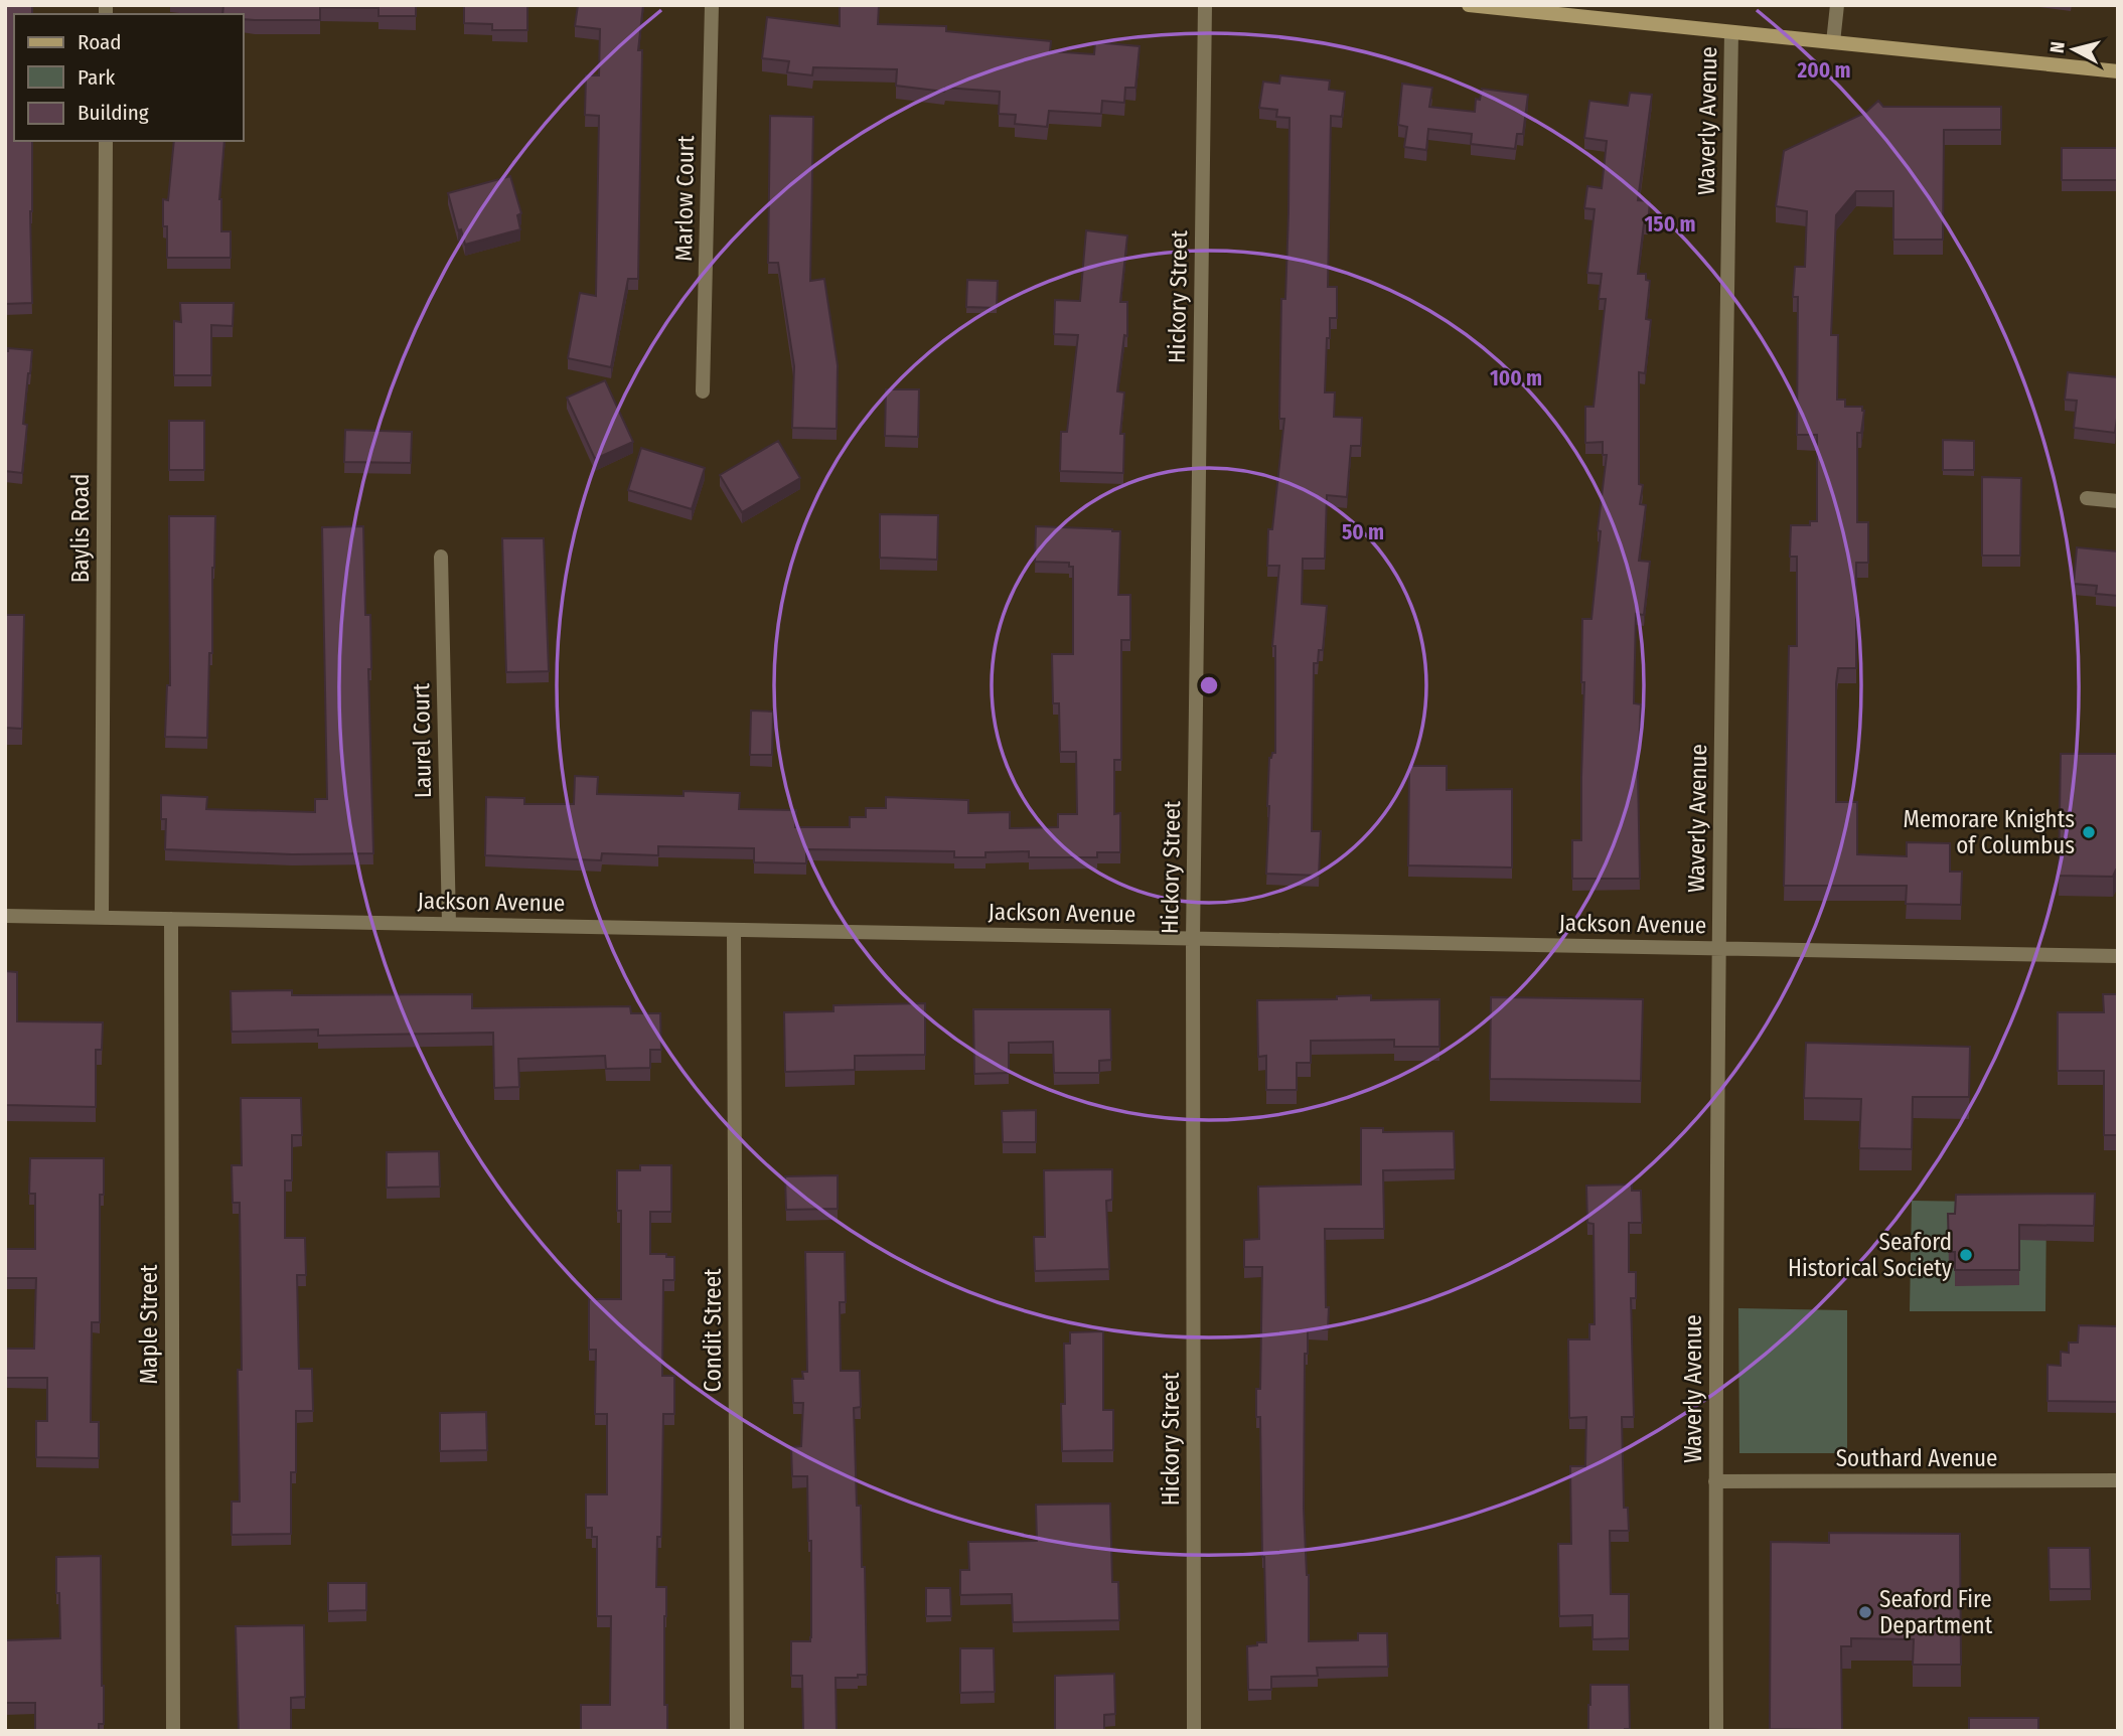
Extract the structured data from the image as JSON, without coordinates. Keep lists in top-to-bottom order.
{
  "streets": {
    "street": [
      "Waverly Avenue",
      "Marlow Court",
      "Hickory Street",
      "Baylis Road",
      "Laurel Court",
      "Jackson Avenue",
      "Maple Street",
      "Condit Street",
      "Southard Avenue"
    ]
  },
  "crossings": [
    ["Waverly Avenue", "Jackson Avenue"],
    ["Waverly Avenue", "Southard Avenue"],
    ["Hickory Street", "Jackson Avenue"],
    ["Baylis Road", "Jackson Avenue"],
    ["Laurel Court", "Jackson Avenue"],
    ["Jackson Avenue", "Maple Street"],
    ["Jackson Avenue", "Condit Street"]
  ],
  "places": ["Memorare Knights of Columbus", "Seaford Historical Society", "Seaford Fire Department"],
  "legend": ["Road", "Park", "Building"],
  "north": "left",
  "rings": [
    "200 m",
    "150 m",
    "100 m",
    "50 m"
  ]
}
